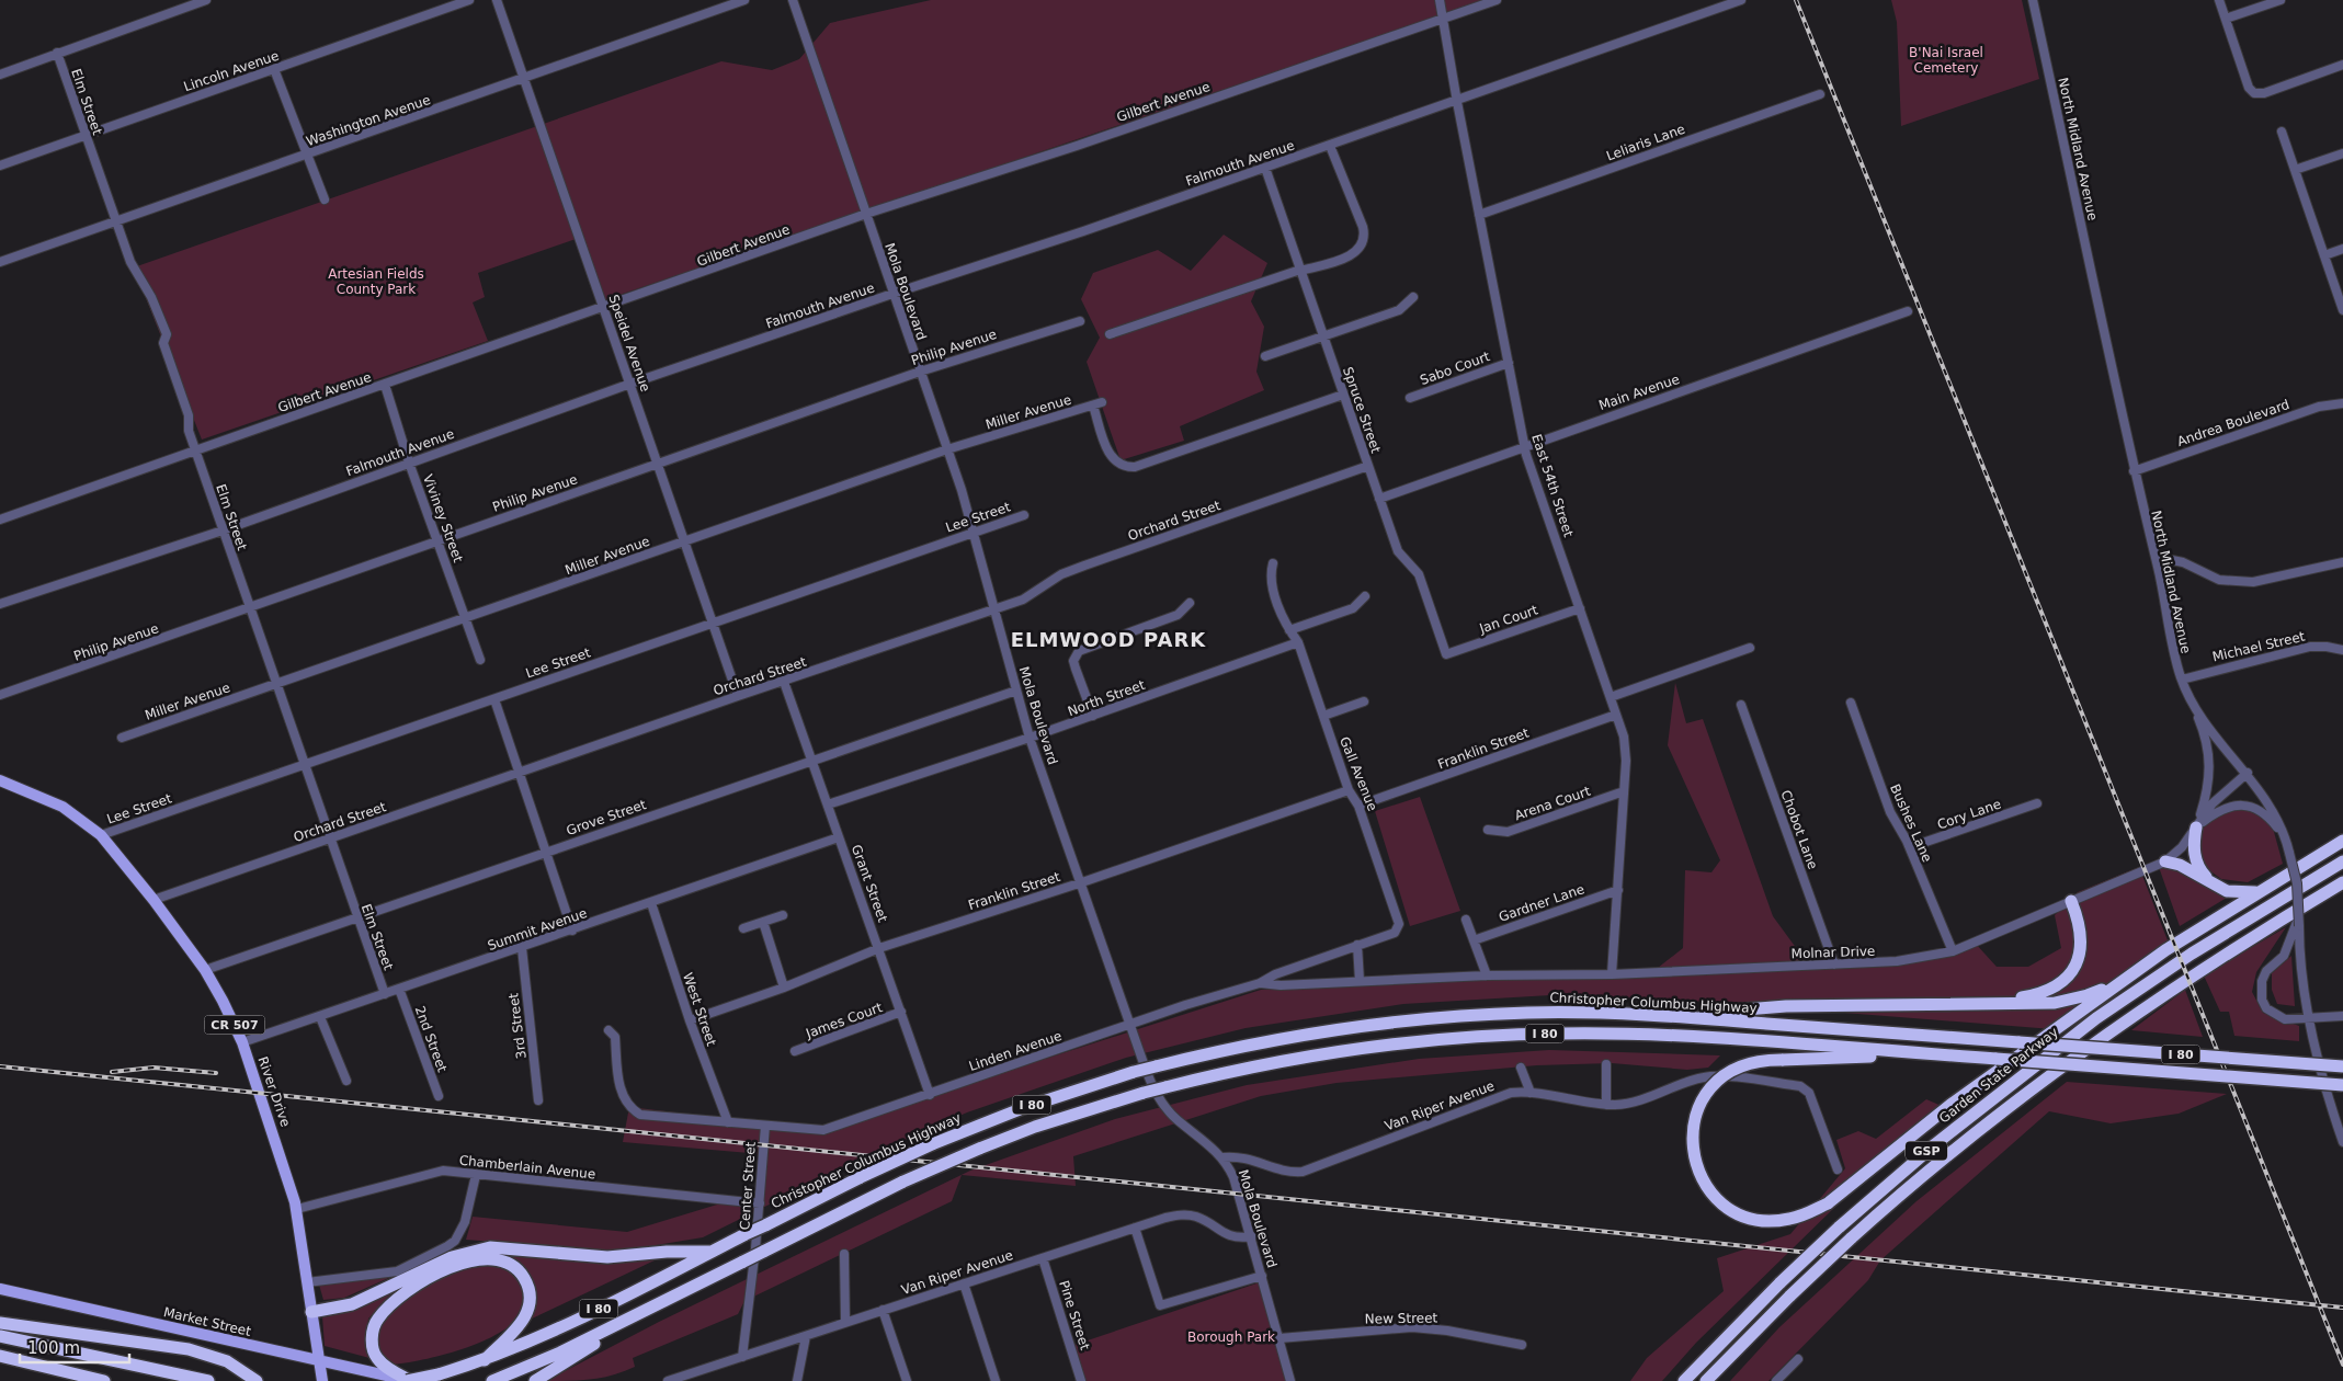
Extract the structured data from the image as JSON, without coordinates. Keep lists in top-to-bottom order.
{
  "streets": {
    "highway": [
      "Christopher Columbus Highway",
      "I 80",
      "Garden State Parkway",
      "GSP"
    ],
    "main road": ["CR 507", "River Drive", "Market Street"],
    "street": [
      "Lincoln Avenue",
      "Elm Street",
      "Gilbert Avenue",
      "Washington Avenue",
      "Leliaris Lane",
      "North Midland Avenue",
      "Falmouth Avenue",
      "Mola Boulevard",
      "Speidel Avenue",
      "Philip Avenue",
      "Sabo Court",
      "Main Avenue",
      "Spruce Street",
      "Miller Avenue",
      "Andrea Boulevard",
      "East 54th Street",
      "Lee Street",
      "Viviney Street",
      "Orchard Street",
      "Jan Court",
      "Michael Street",
      "North Street",
      "Franklin Street",
      "Gall Avenue",
      "Arena Court",
      "Cory Lane",
      "Grove Street",
      "Bushes Lane",
      "Chobot Lane",
      "Grant Street",
      "Gardner Lane",
      "Summit Avenue",
      "Molnar Drive",
      "West Street",
      "James Court",
      "3rd Street",
      "2nd Street",
      "Linden Avenue",
      "Van Riper Avenue",
      "Chamberlain Avenue",
      "Center Street",
      "Pine Street",
      "New Street"
    ]
  },
  "crossings": [
    ["Lincoln Avenue", "Elm Street"],
    ["Elm Street", "Gilbert Avenue"],
    ["Elm Street", "Washington Avenue"],
    ["Elm Street", "Falmouth Avenue"],
    ["Elm Street", "Philip Avenue"],
    ["Elm Street", "Miller Avenue"],
    ["Elm Street", "Lee Street"],
    ["Elm Street", "Orchard Street"],
    ["Elm Street", "Grove Street"],
    ["Elm Street", "Summit Avenue"],
    ["Gilbert Avenue", "Mola Boulevard"],
    ["Gilbert Avenue", "Speidel Avenue"],
    ["Gilbert Avenue", "East 54th Street"],
    ["Gilbert Avenue", "Viviney Street"],
    ["Washington Avenue", "Speidel Avenue"],
    ["Leliaris Lane", "East 54th Street"],
    ["North Midland Avenue", "Andrea Boulevard"],
    ["North Midland Avenue", "Michael Street"],
    ["North Midland Avenue", "Molnar Drive"],
    ["Falmouth Avenue", "Mola Boulevard"],
    ["Falmouth Avenue", "Speidel Avenue"],
    ["Falmouth Avenue", "Spruce Street"],
    ["Falmouth Avenue", "East 54th Street"],
    ["Falmouth Avenue", "Viviney Street"],
    ["Mola Boulevard", "Philip Avenue"],
    ["Mola Boulevard", "Miller Avenue"],
    ["Mola Boulevard", "Lee Street"],
    ["Mola Boulevard", "Orchard Street"],
    ["Mola Boulevard", "North Street"],
    ["Mola Boulevard", "Franklin Street"],
    ["Mola Boulevard", "Grove Street"],
    ["Mola Boulevard", "Linden Avenue"],
    ["Mola Boulevard", "Van Riper Avenue"],
    ["Mola Boulevard", "New Street"],
    ["Speidel Avenue", "Philip Avenue"],
    ["Speidel Avenue", "Miller Avenue"],
    ["Speidel Avenue", "Lee Street"],
    ["Speidel Avenue", "Orchard Street"],
    ["Philip Avenue", "Viviney Street"],
    ["Sabo Court", "East 54th Street"],
    ["Main Avenue", "Spruce Street"],
    ["Main Avenue", "East 54th Street"],
    ["Spruce Street", "Miller Avenue"],
    ["Spruce Street", "Orchard Street"],
    ["Spruce Street", "Jan Court"],
    ["Miller Avenue", "Viviney Street"],
    ["East 54th Street", "Jan Court"],
    ["East 54th Street", "Franklin Street"],
    ["East 54th Street", "Arena Court"],
    ["East 54th Street", "Gardner Lane"],
    ["East 54th Street", "Molnar Drive"],
    ["Lee Street", "River Drive"],
    ["Orchard Street", "Grant Street"],
    ["Orchard Street", "River Drive"],
    ["North Street", "Gall Avenue"],
    ["North Street", "Grant Street"],
    ["Franklin Street", "Gall Avenue"],
    ["Franklin Street", "Grant Street"],
    ["Franklin Street", "West Street"],
    ["Gall Avenue", "Linden Avenue"],
    ["Cory Lane", "Bushes Lane"],
    ["Grove Street", "Grant Street"],
    ["Grove Street", "River Drive"],
    ["Bushes Lane", "Molnar Drive"],
    ["Chobot Lane", "Molnar Drive"],
    ["Grant Street", "Summit Avenue"],
    ["Grant Street", "James Court"],
    ["Grant Street", "Linden Avenue"],
    ["Summit Avenue", "West Street"],
    ["Summit Avenue", "3rd Street"],
    ["Summit Avenue", "2nd Street"],
    ["Summit Avenue", "River Drive"],
    ["Molnar Drive", "Linden Avenue"],
    ["Christopher Columbus Highway", "Market Street"],
    ["West Street", "Linden Avenue"],
    ["I 80", "Center Street"],
    ["Linden Avenue", "Center Street"],
    ["River Drive", "Chamberlain Avenue"],
    ["River Drive", "Market Street"],
    ["Van Riper Avenue", "Center Street"],
    ["Van Riper Avenue", "Pine Street"],
    ["Chamberlain Avenue", "Center Street"]
  ],
  "districts": ["ELMWOOD PARK"],
  "parks": ["B'Nai Israel Cemetery", "Artesian Fields County Park", "Borough Park"],
  "scale_bar": "100 m"
}
